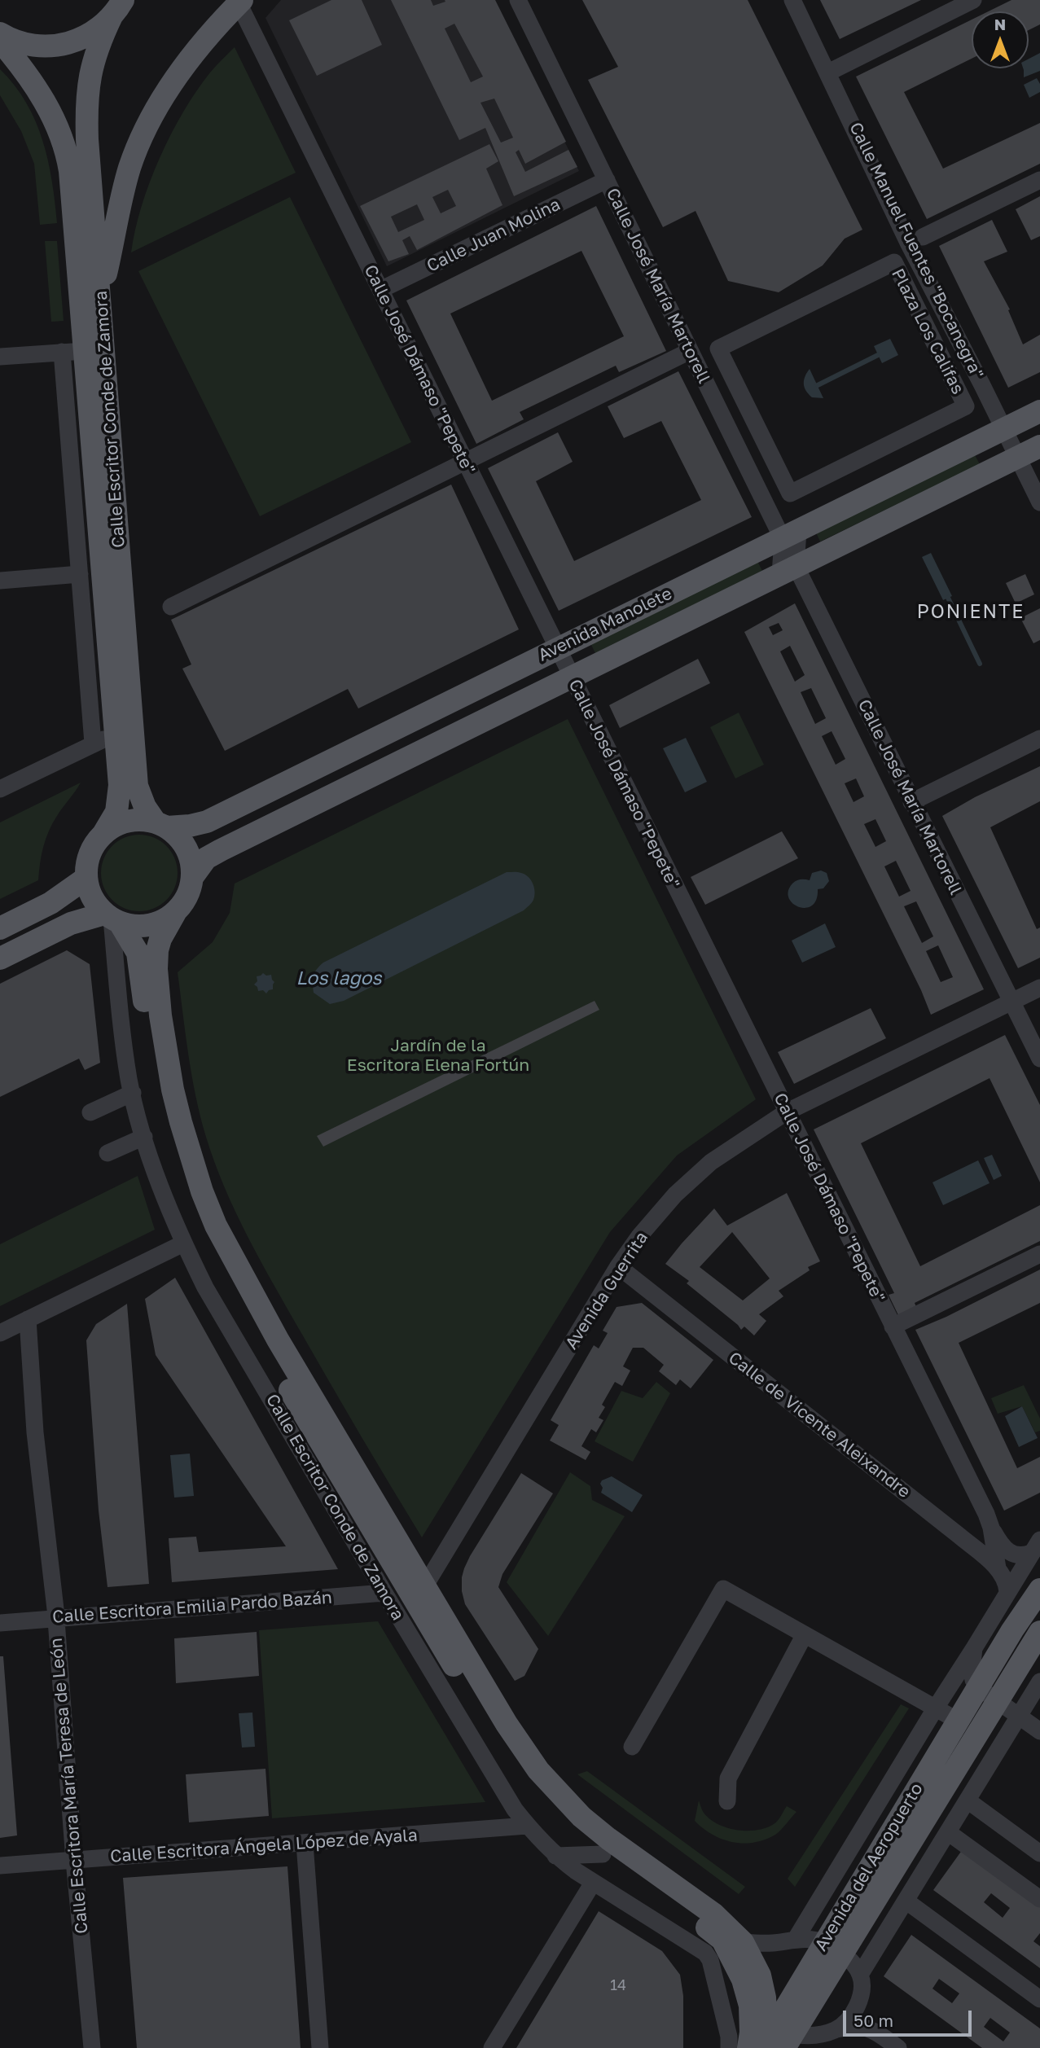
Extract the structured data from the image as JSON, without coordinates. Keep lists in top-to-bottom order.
{
  "streets": {
    "main road": ["Calle Escritor Conde de Zamora", "Avenida Manolete", "Avenida del Aeropuerto"],
    "street": [
      "Calle Juan Molina",
      "Calle Manuel Fuentes \"Bocanegra\"",
      "Calle José María Martorell",
      "Plaza Los Califas",
      "Calle José Dámaso \"Pepete\"",
      "Avenida Guerrita",
      "Calle de Vicente Aleixandre",
      "Calle Escritora Emilia Pardo Bazán",
      "Calle Escritora María Teresa de León",
      "Calle Escritora Ángela López de Ayala"
    ]
  },
  "crossings": [
    ["Calle Juan Molina", "Calle José María Martorell"],
    ["Calle Juan Molina", "Calle José Dámaso \"Pepete\""],
    ["Calle Manuel Fuentes \"Bocanegra\"", "Avenida Manolete"],
    ["Calle José María Martorell", "Avenida Manolete"],
    ["Calle José María Martorell", "Avenida Guerrita"],
    ["Calle José Dámaso \"Pepete\"", "Avenida Manolete"],
    ["Calle José Dámaso \"Pepete\"", "Avenida Guerrita"],
    ["Calle José Dámaso \"Pepete\"", "Calle de Vicente Aleixandre"],
    ["Calle Escritor Conde de Zamora", "Avenida Manolete"],
    ["Calle Escritor Conde de Zamora", "Avenida Guerrita"],
    ["Calle Escritor Conde de Zamora", "Calle Escritora Emilia Pardo Bazán"],
    ["Calle Escritor Conde de Zamora", "Calle Escritora Ángela López de Ayala"],
    ["Avenida Guerrita", "Calle de Vicente Aleixandre"],
    ["Calle de Vicente Aleixandre", "Avenida del Aeropuerto"],
    ["Calle Escritora Emilia Pardo Bazán", "Calle Escritora María Teresa de León"],
    ["Calle Escritora María Teresa de León", "Calle Escritora Ángela López de Ayala"]
  ],
  "districts": ["PONIENTE"],
  "water": ["Los lagos"],
  "parks": ["Jardín de la Escritora Elena Fortún"],
  "house_numbers": ["14"],
  "scale_bar": "50 m",
  "north": "top"
}
